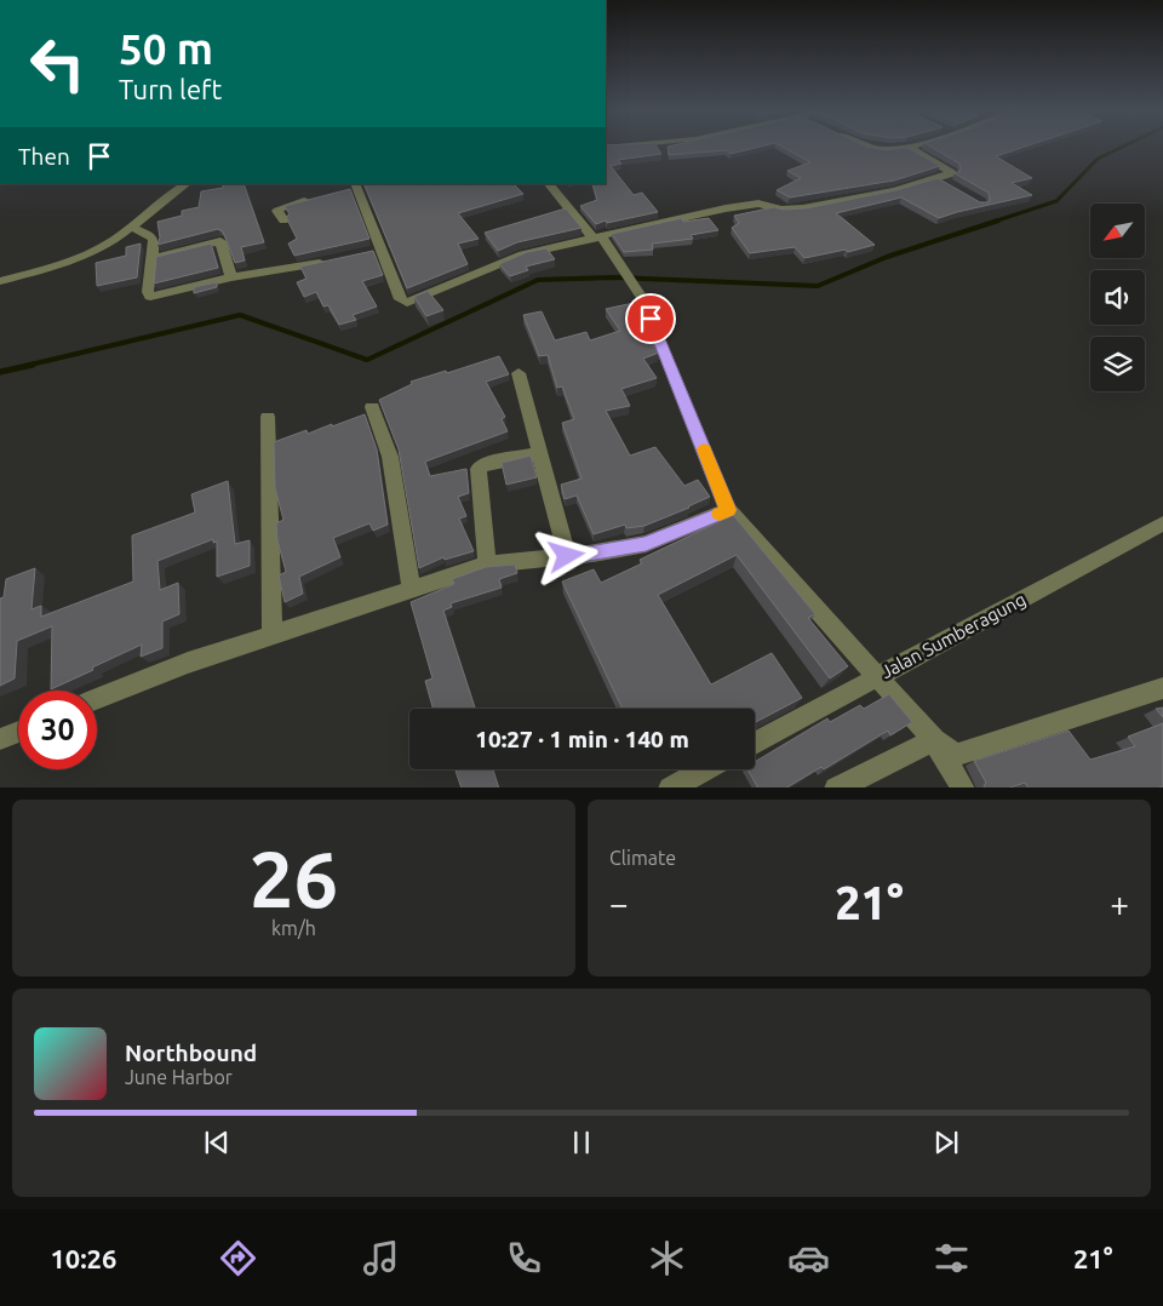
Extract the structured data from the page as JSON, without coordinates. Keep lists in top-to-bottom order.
{
  "streets": {
    "street": ["Jalan Sumberagung"]
  },
  "north": "bottom left",
  "page": {
    "turn": ["50 m", "Turn left"],
    "then": "Then",
    "limit": "30",
    "trip": "10:27 · 1 min · 140 m",
    "tile": [
      ["26", "km/h"],
      "Climate"
    ],
    "heat": ["−", "21°", "+"],
    "song": ["Northbound", "June Harbor"],
    "tabs": ["10:26", "21°"]
  }
}
